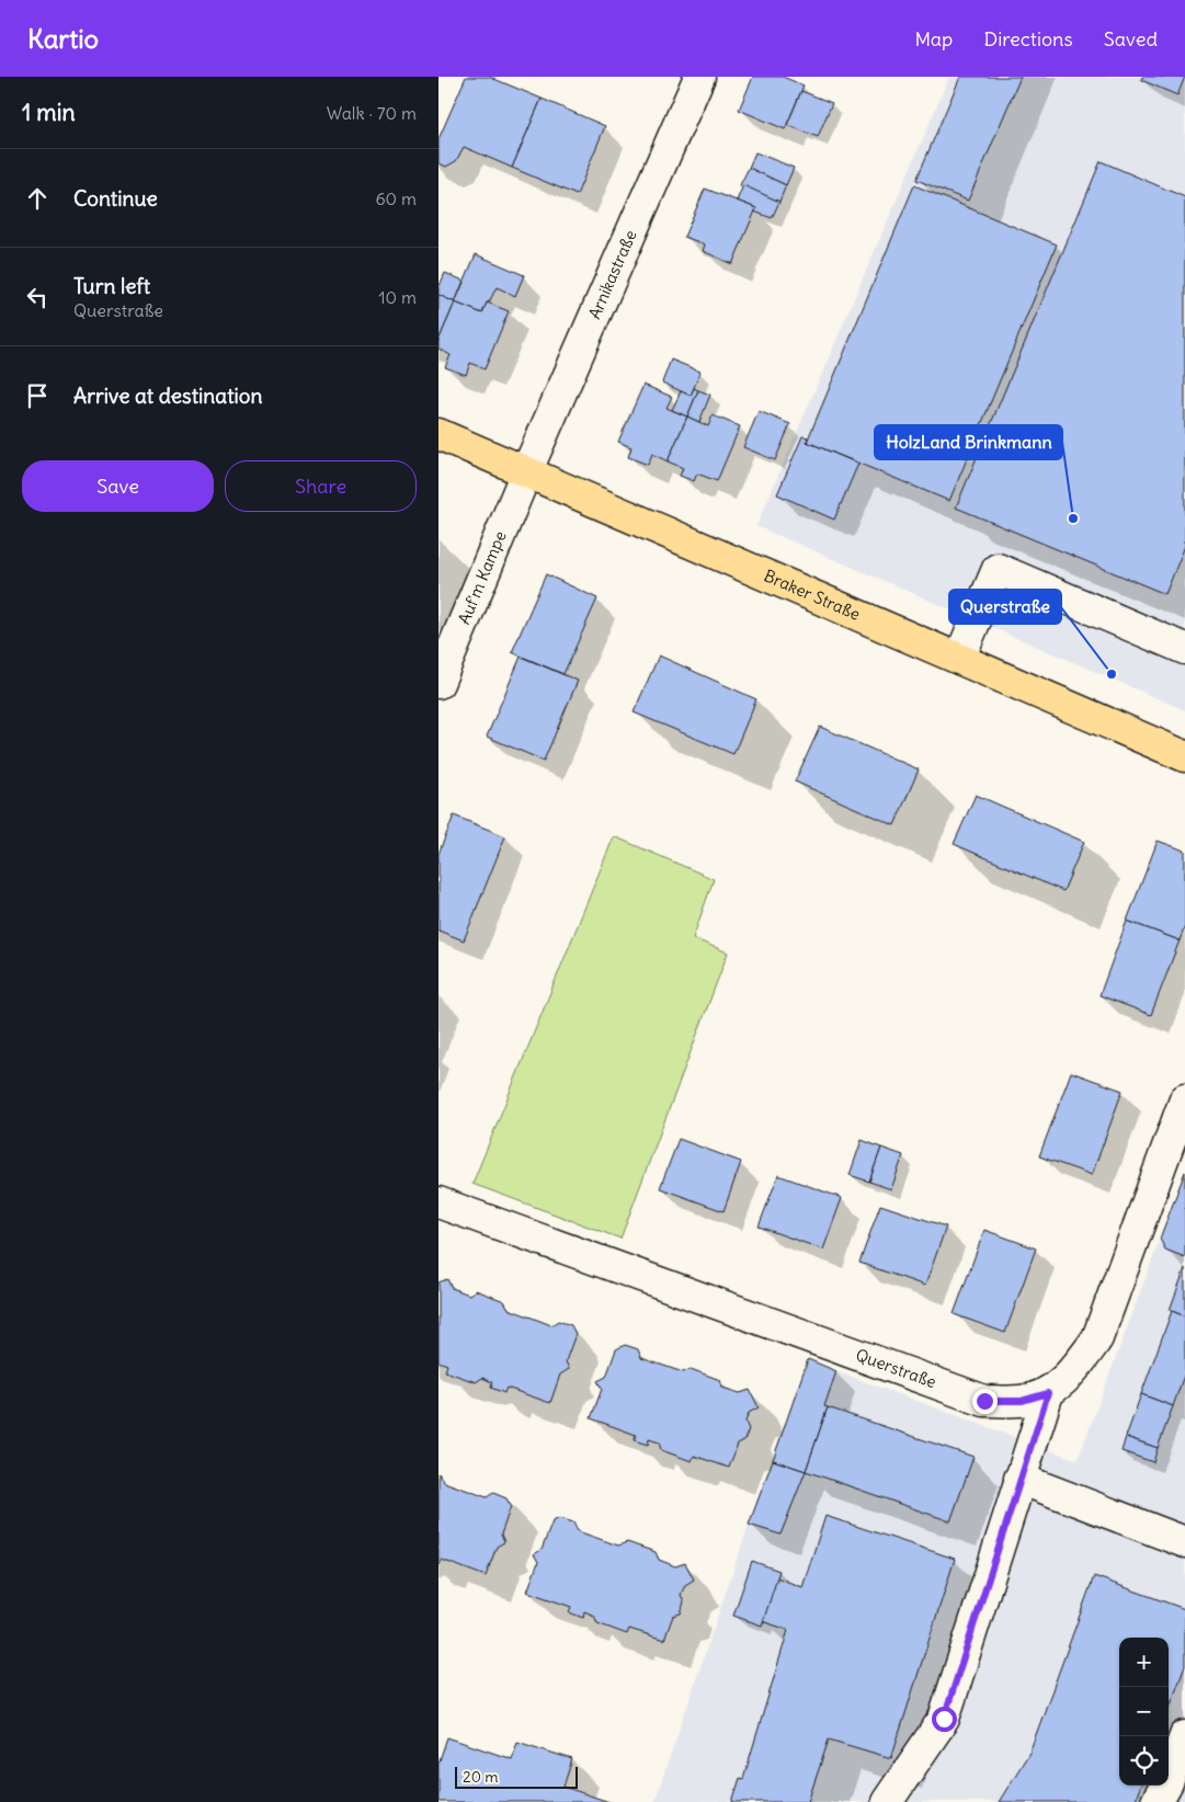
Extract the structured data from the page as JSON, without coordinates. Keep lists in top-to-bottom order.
{
  "streets": {
    "main road": ["Braker Straße"],
    "street": ["Arnikastraße", "Auf'm Kampe", "Querstraße"]
  },
  "crossings": [
    ["Arnikastraße", "Auf'm Kampe"],
    ["Arnikastraße", "Braker Straße"],
    ["Auf'm Kampe", "Braker Straße"]
  ],
  "places": ["HolzLand Brinkmann", "Querstraße"],
  "scale_bar": "20 m",
  "page": {
    "header": "Kartio",
    "nav": ["Map", "Directions", "Saved"],
    "heading": ["1 min", "Walk · 70 m"],
    "list": [
      ["Continue", "60 m"],
      ["Turn left", "Querstraße", "10 m"],
      "Arrive at destination"
    ],
    "buttons": ["Save", "Share"],
    "map_buttons": ["+", "−"],
    "scale": "20 m"
  }
}
